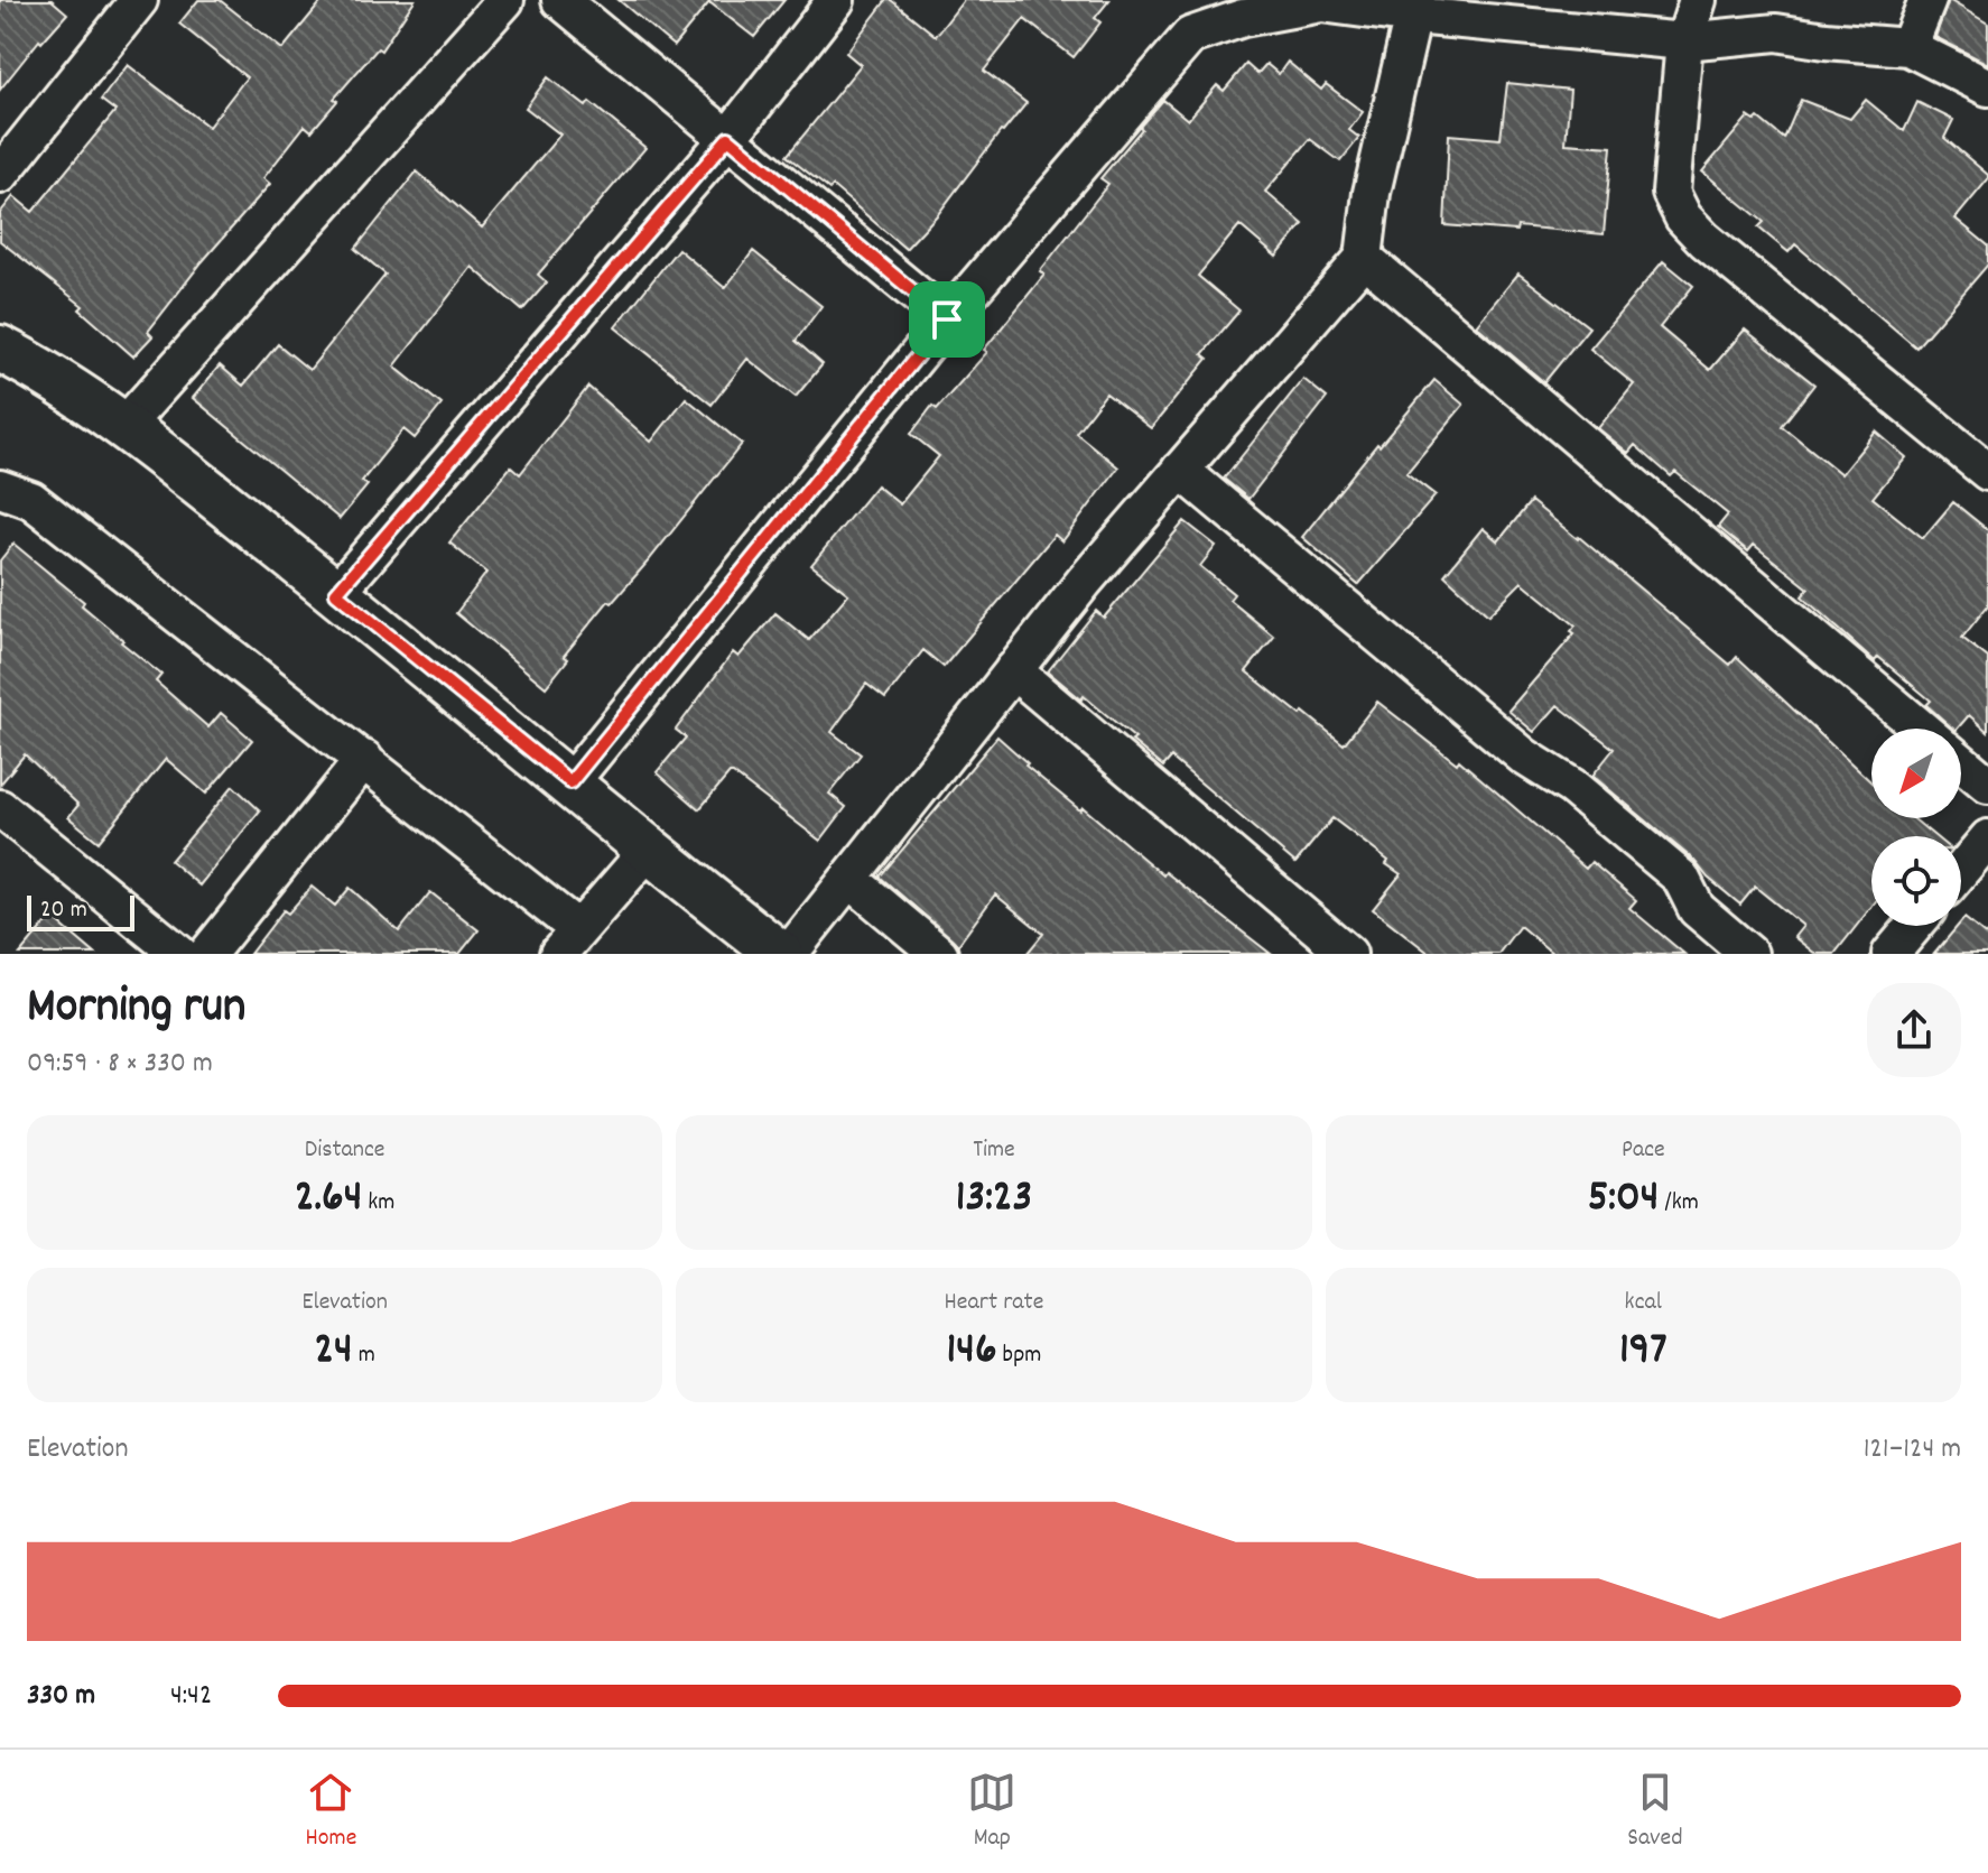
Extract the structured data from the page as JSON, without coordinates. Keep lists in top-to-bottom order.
{
  "scale_bar": "20 m",
  "north": "bottom left",
  "page": {
    "scale": "20 m",
    "heading": ["Morning run", "09:59 · 8 × 330 m"],
    "stats": [
      ["Distance", "2.64 km"],
      ["Time", "13:23"],
      ["Pace", "5:04 /km"],
      ["Elevation", "24 m"],
      ["Heart rate", "146 bpm"],
      ["kcal", "197"]
    ],
    "chart": ["Elevation", "121–124 m"],
    "list": [
      {
        "name": "330 m",
        "note": "4:42"
      }
    ],
    "tabs": ["Home", "Map", "Saved"]
  }
}
